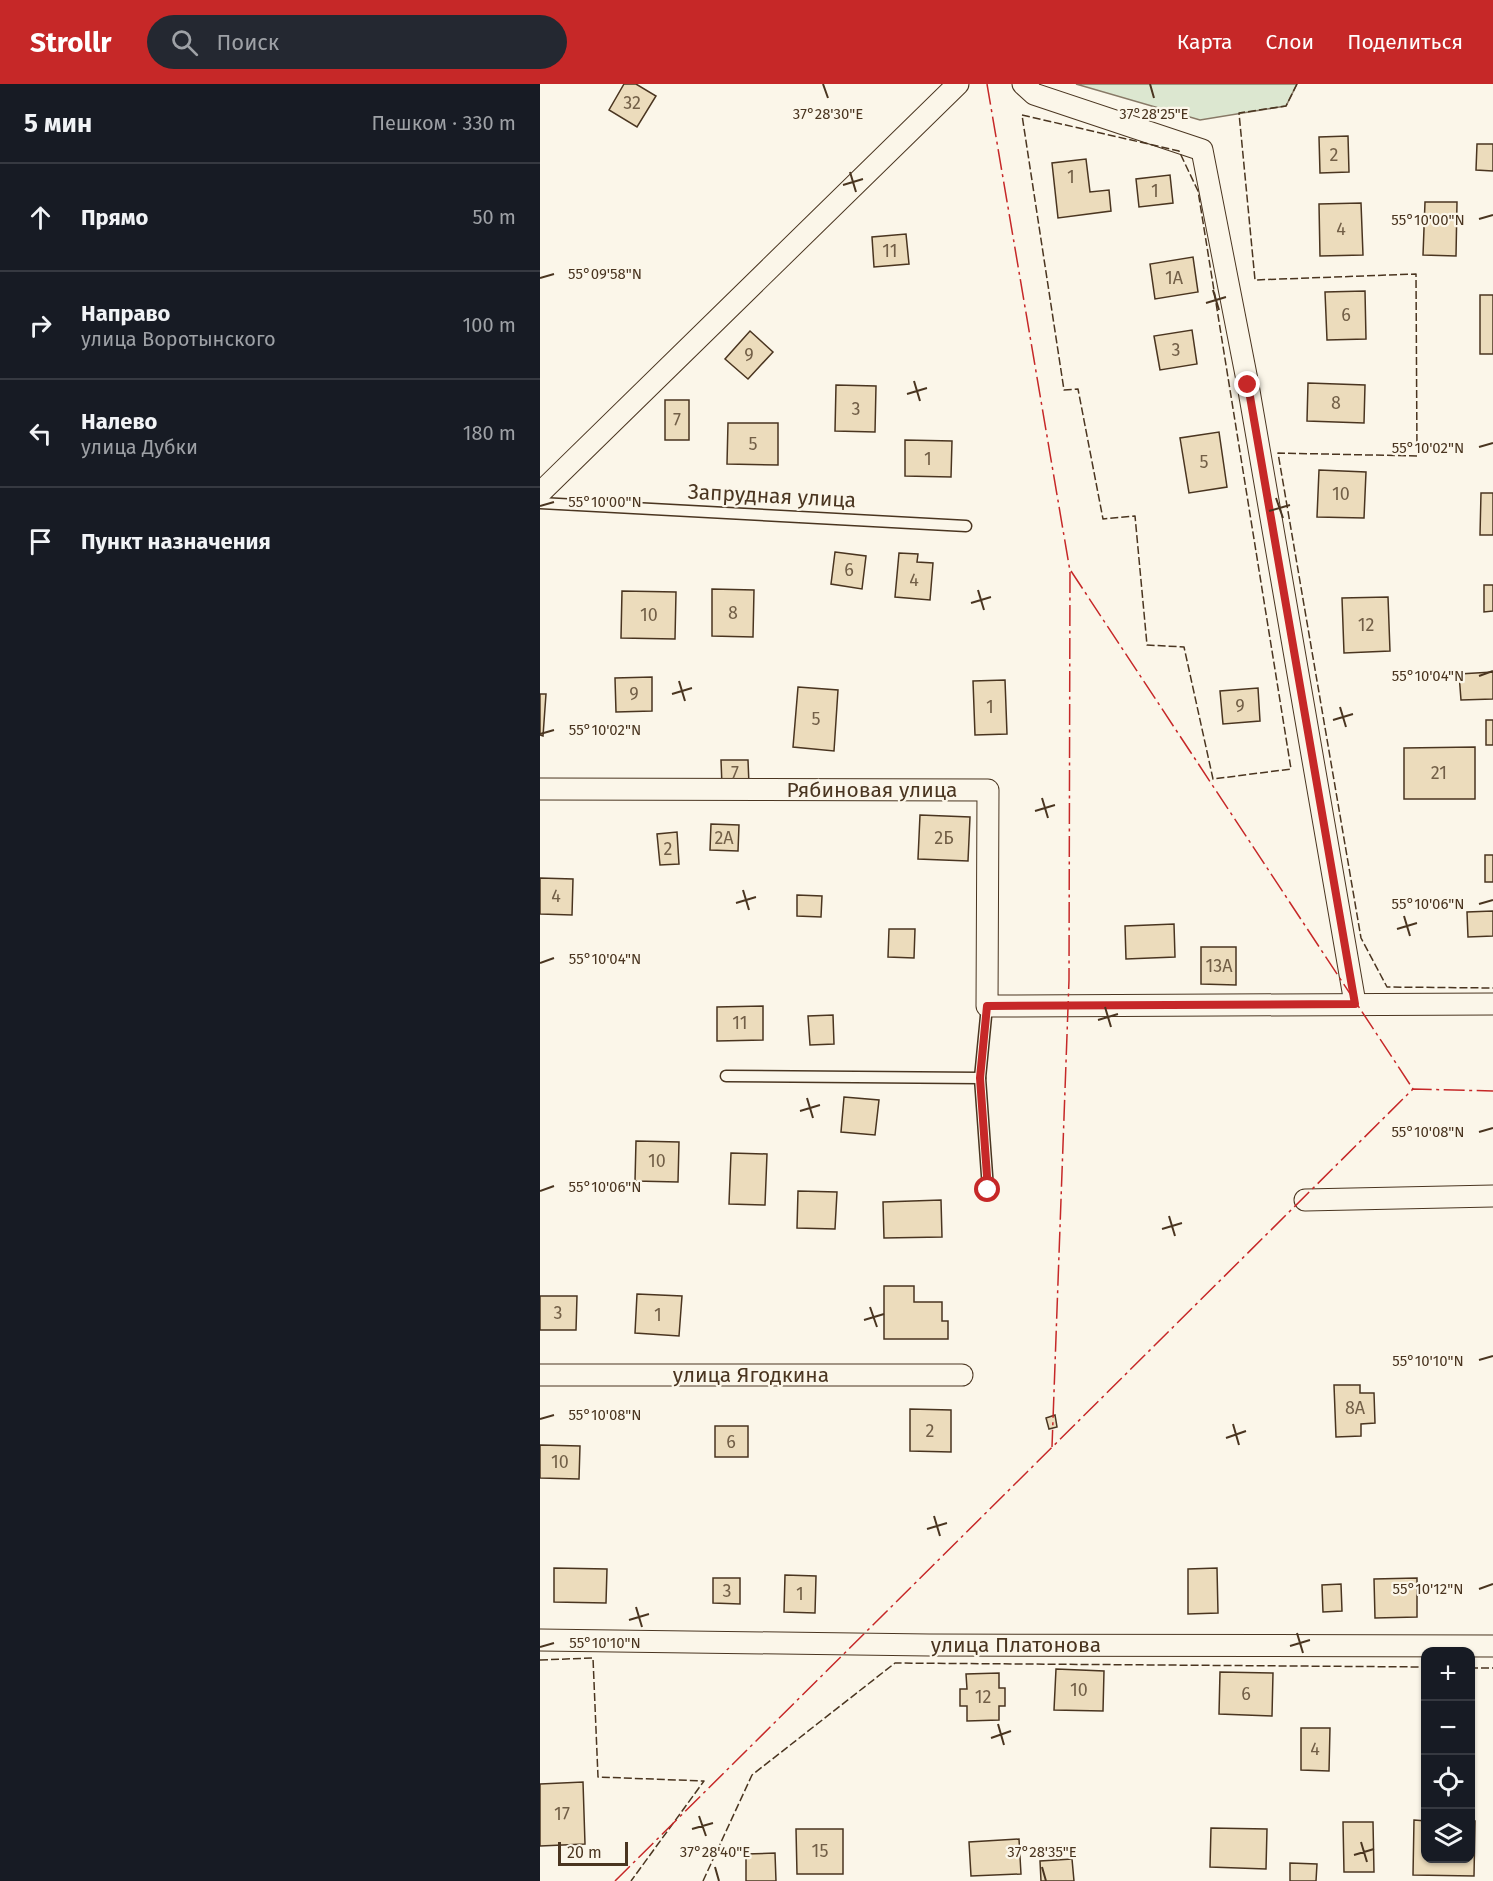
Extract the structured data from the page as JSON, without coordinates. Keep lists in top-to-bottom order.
{
  "streets": {
    "street": ["Рябиновая улица", "улица Ягодкина", "улица Платонова"],
    "lane": ["Запрудная улица"]
  },
  "house_numbers": [
    "32",
    "2",
    "1",
    "1",
    "4",
    "11",
    "1А",
    "6",
    "3",
    "9",
    "8",
    "3",
    "7",
    "5",
    "1",
    "5",
    "10",
    "6",
    "4",
    "8",
    "10",
    "12",
    "9",
    "9",
    "1",
    "5",
    "7",
    "21",
    "2А",
    "2Б",
    "2",
    "4",
    "13А",
    "11",
    "10",
    "3",
    "1",
    "8А",
    "2",
    "6",
    "10",
    "3",
    "1",
    "10",
    "6",
    "12",
    "4",
    "17",
    "15"
  ],
  "scale_bar": "20 m",
  "page": {
    "header": "Strollr",
    "search": "Поиск",
    "nav": ["Карта", "Слои", "Поделиться"],
    "heading": ["5 мин", "Пешком · 330 m"],
    "list": [
      ["Прямо", "50 m"],
      ["Направо", "улица Воротынского", "100 m"],
      ["Налево", "улица Дубки", "180 m"],
      "Пункт назначения"
    ],
    "map_buttons": ["+", "−"],
    "scale": "20 m"
  },
  "coordinates": [
    "37°28'30\"E",
    "37°28'25\"E",
    "55°10'00\"N",
    "55°09'58\"N",
    "55°10'02\"N",
    "55°10'04\"N",
    "55°10'06\"N",
    "55°10'08\"N",
    "55°10'10\"N",
    "55°10'12\"N",
    "37°28'40\"E",
    "37°28'35\"E"
  ]
}
